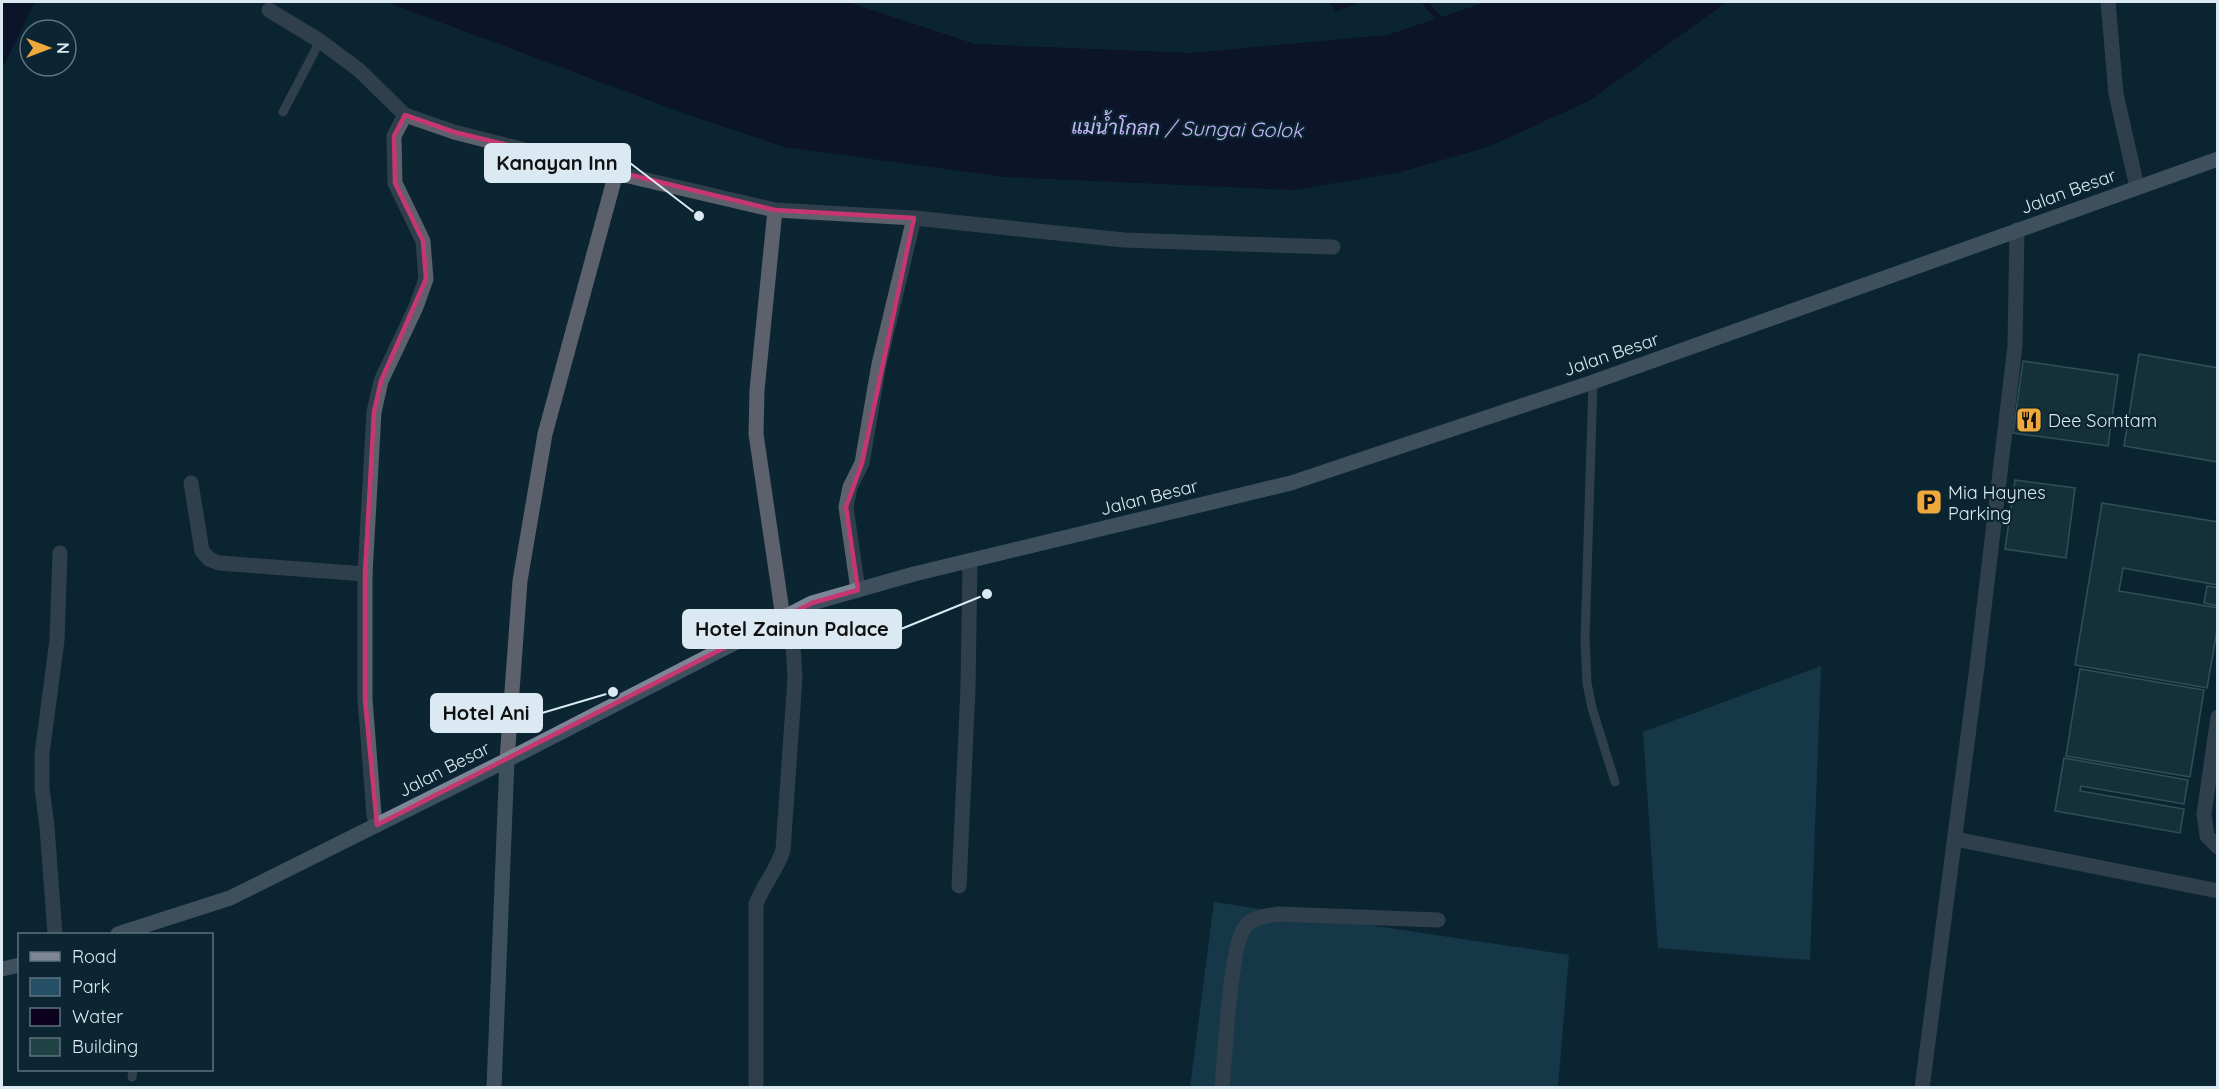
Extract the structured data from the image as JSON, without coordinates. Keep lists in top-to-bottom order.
{
  "streets": {
    "main road": ["Jalan Besar"]
  },
  "water": ["แม่น้ำโกลก / Sungai Golok"],
  "places": {
    "other": ["Kanayan Inn", "Hotel Zainun Palace", "Hotel Ani"],
    "restaurant": ["Dee Somtam"],
    "parking": ["Mia Haynes Parking"]
  },
  "legend": [
    "Road",
    "Park",
    "Water",
    "Building"
  ],
  "north": "right"
}
